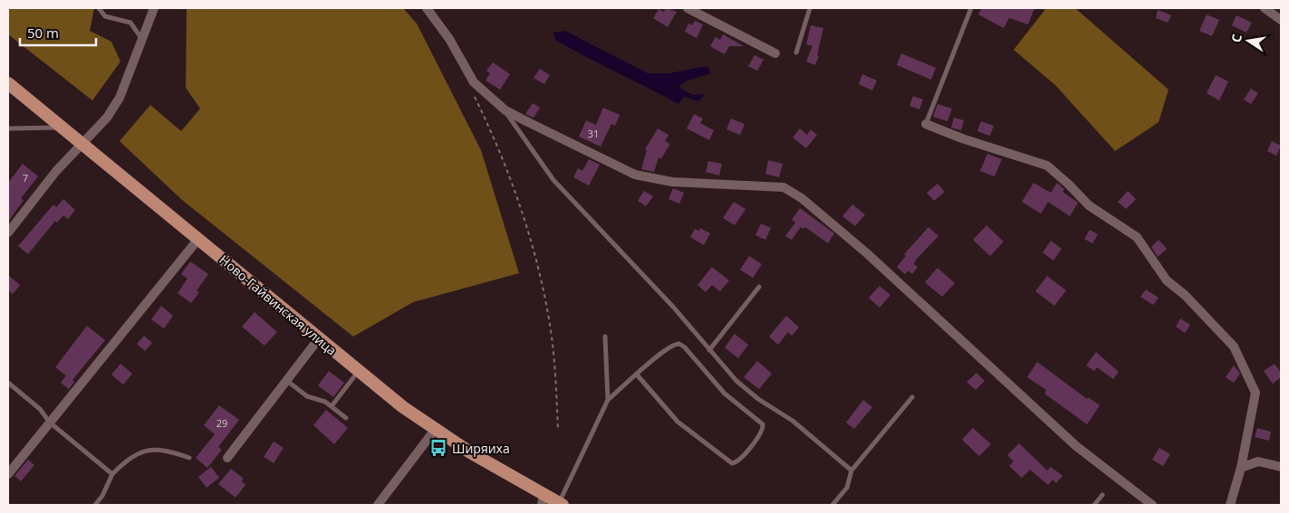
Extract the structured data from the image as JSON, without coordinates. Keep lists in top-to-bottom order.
{
  "streets": {
    "main road": ["Ново-Гайвинская улица"]
  },
  "places": {
    "bus stop": ["Ширяиха"]
  },
  "house_numbers": ["31", "7", "29"],
  "scale_bar": "50 m",
  "north": "left"
}
